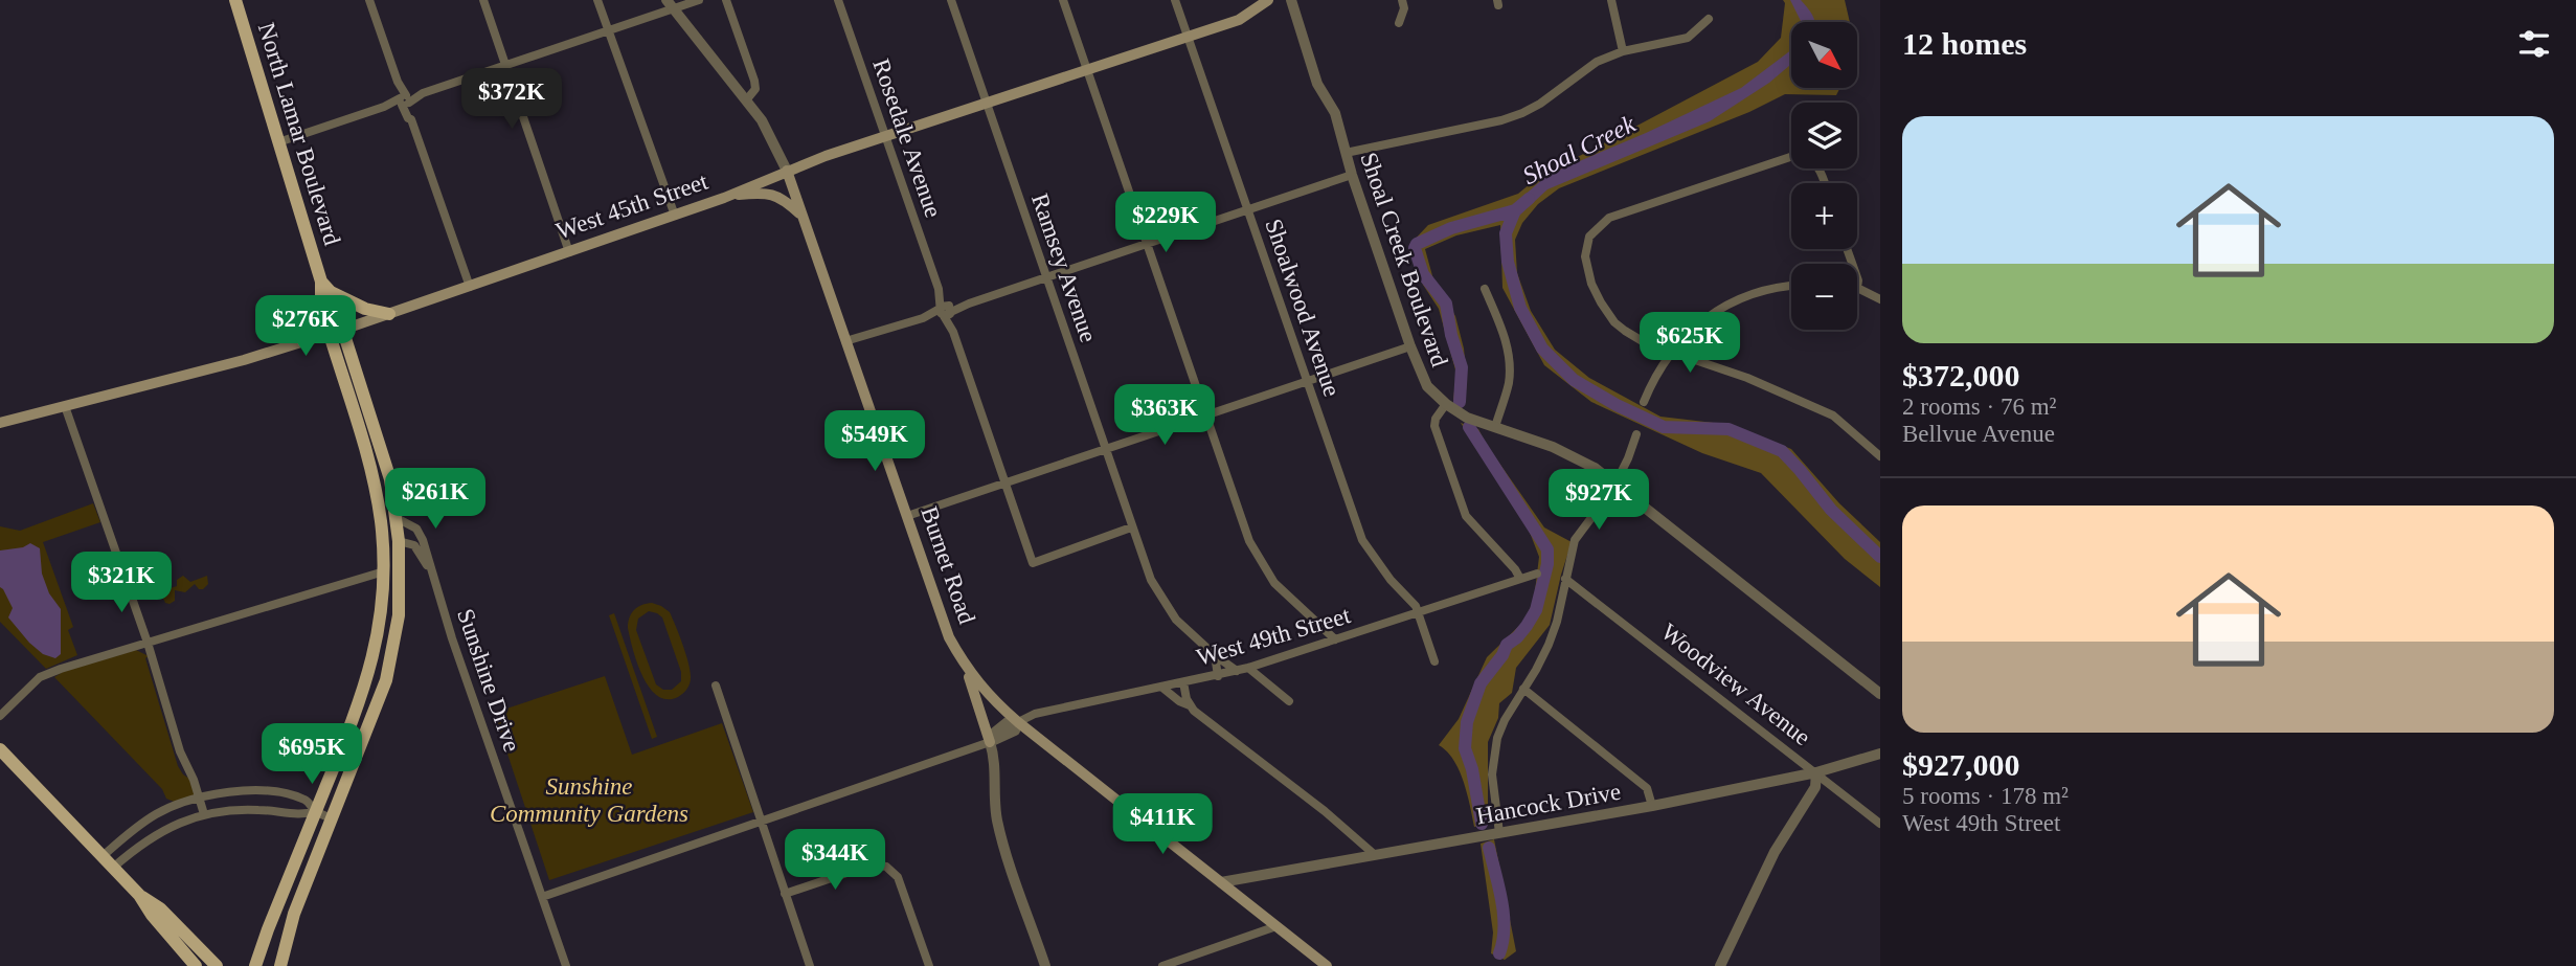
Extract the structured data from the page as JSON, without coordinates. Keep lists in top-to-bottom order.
{
  "streets": {
    "main road": ["North Lamar Boulevard", "West 45th Street", "Burnet Road"],
    "street": [
      "Rosedale Avenue",
      "Shoal Creek Boulevard",
      "Ramsey Avenue",
      "Shoalwood Avenue",
      "West 49th Street",
      "Sunshine Drive",
      "Woodview Avenue",
      "Hancock Drive"
    ]
  },
  "crossings": [
    ["North Lamar Boulevard", "West 45th Street"],
    ["North Lamar Boulevard", "Sunshine Drive"],
    ["Rosedale Avenue", "West 45th Street"],
    ["Rosedale Avenue", "Ramsey Avenue"],
    ["West 45th Street", "Ramsey Avenue"],
    ["West 45th Street", "Shoalwood Avenue"],
    ["West 45th Street", "Burnet Road"],
    ["Ramsey Avenue", "West 49th Street"],
    ["Shoalwood Avenue", "West 49th Street"],
    ["Burnet Road", "West 49th Street"],
    ["Burnet Road", "Hancock Drive"],
    ["West 49th Street", "Sunshine Drive"],
    ["Woodview Avenue", "Hancock Drive"]
  ],
  "water": ["Shoal Creek"],
  "parks": ["Sunshine Community Gardens"],
  "north": "bottom right",
  "page": {
    "heading": "12 homes",
    "map_buttons": ["+", "−"],
    "price": [
      "$372K",
      "$229K",
      "$276K",
      "$625K",
      "$363K",
      "$549K",
      "$261K",
      "$927K",
      "$321K",
      "$695K",
      "$411K",
      "$344K"
    ],
    "list": [
      {
        "name": "$372,000",
        "note": "2 rooms · 76 m² · Bellvue Avenue"
      },
      {
        "name": "$927,000",
        "note": "5 rooms · 178 m² · West 49th Street"
      }
    ]
  }
}
